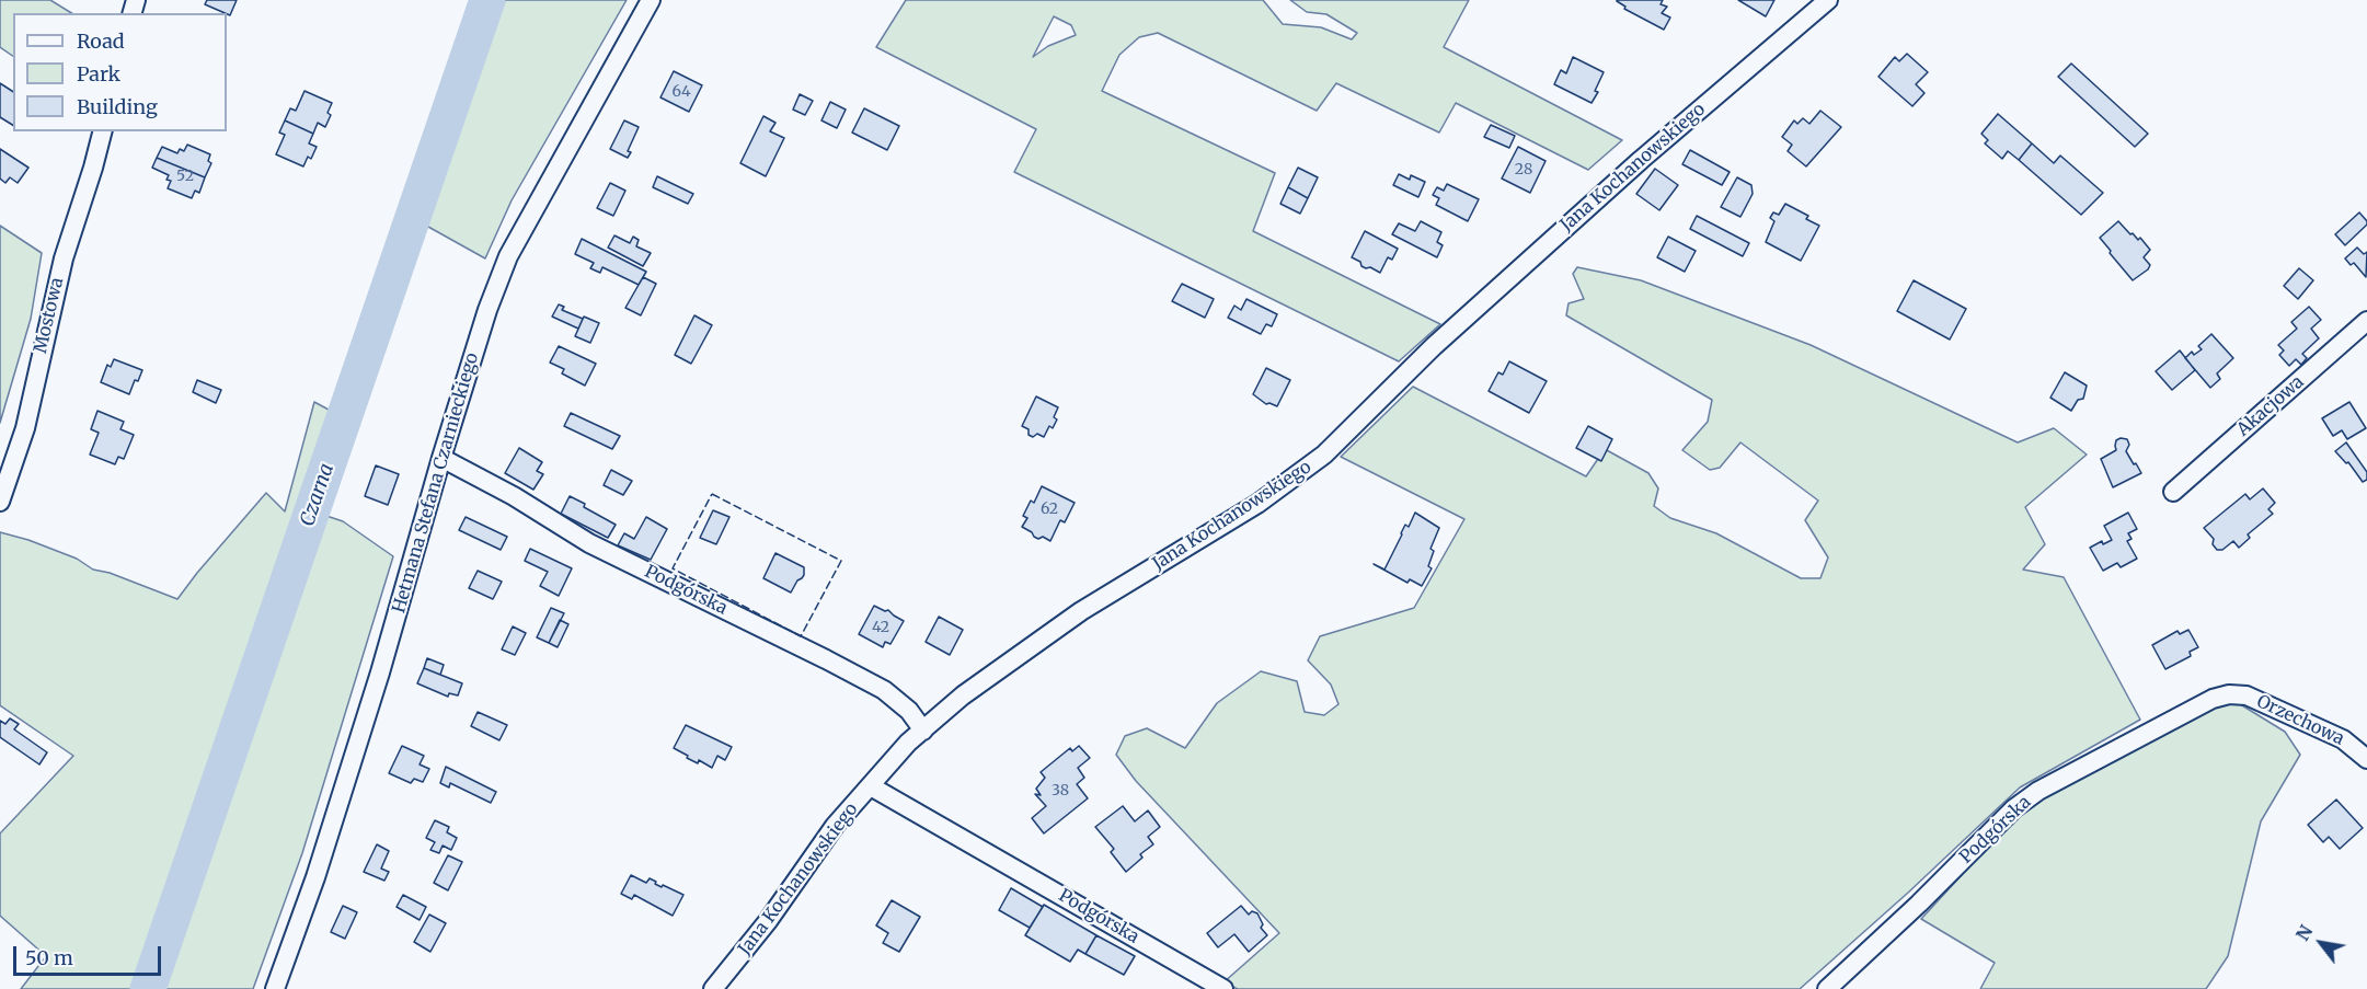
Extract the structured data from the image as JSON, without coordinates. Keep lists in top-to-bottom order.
{
  "streets": {
    "street": [
      "Jana Kochanowskiego",
      "Mostowa",
      "Akacjowa",
      "Hetmana Stefana Czarnieckiego",
      "Podgórska",
      "Orzechowa"
    ]
  },
  "crossings": [
    ["Jana Kochanowskiego", "Podgórska"],
    ["Hetmana Stefana Czarnieckiego", "Podgórska"],
    ["Podgórska", "Orzechowa"]
  ],
  "water": ["Czarna"],
  "house_numbers": [
    "64",
    "28",
    "52",
    "62",
    "42",
    "38"
  ],
  "legend": ["Road", "Park", "Building"],
  "scale_bar": "50 m",
  "north": "top left"
}
